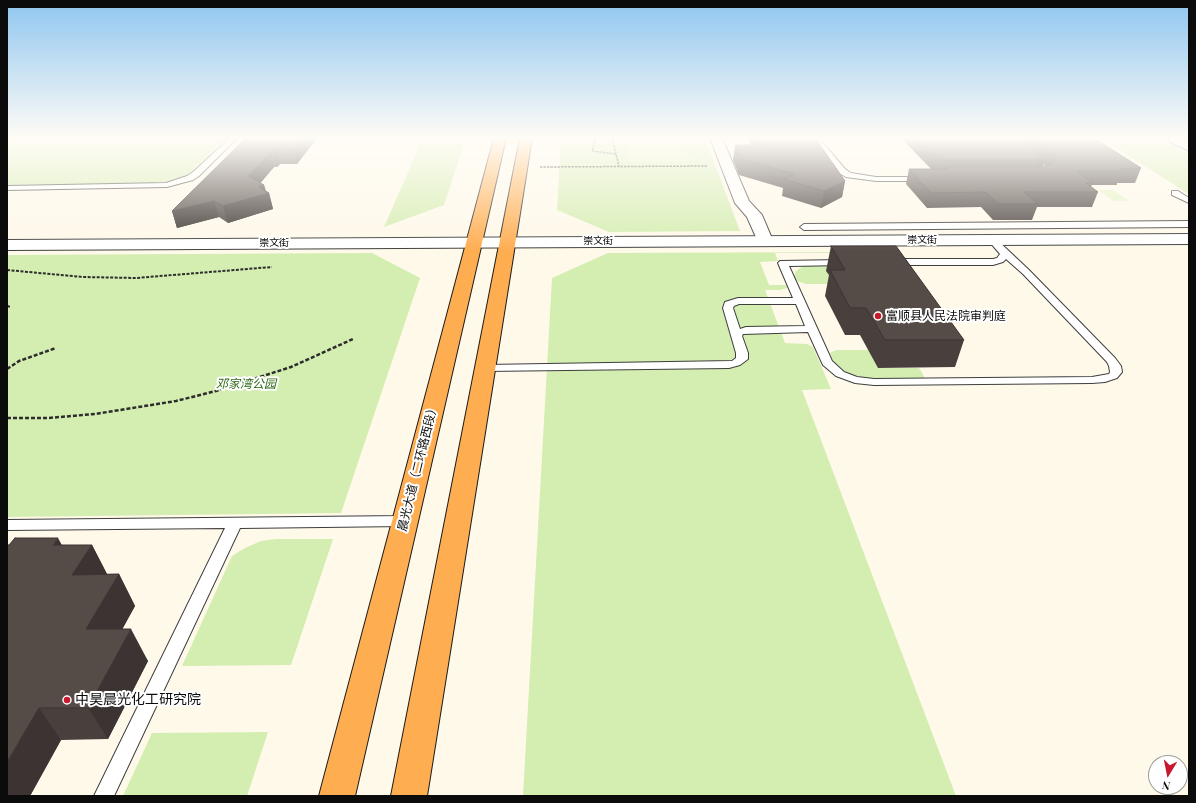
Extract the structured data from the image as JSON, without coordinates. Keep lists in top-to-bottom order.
{
  "streets": {
    "highway": ["晨光大道（二环路西段）"],
    "street": ["崇文街"]
  },
  "crossings": [
    ["崇文街", "晨光大道（二环路西段）"]
  ],
  "parks": ["邓家湾公园"],
  "places": ["富顺县人民法院审判庭", "中昊晨光化工研究院"],
  "north": "bottom"
}
